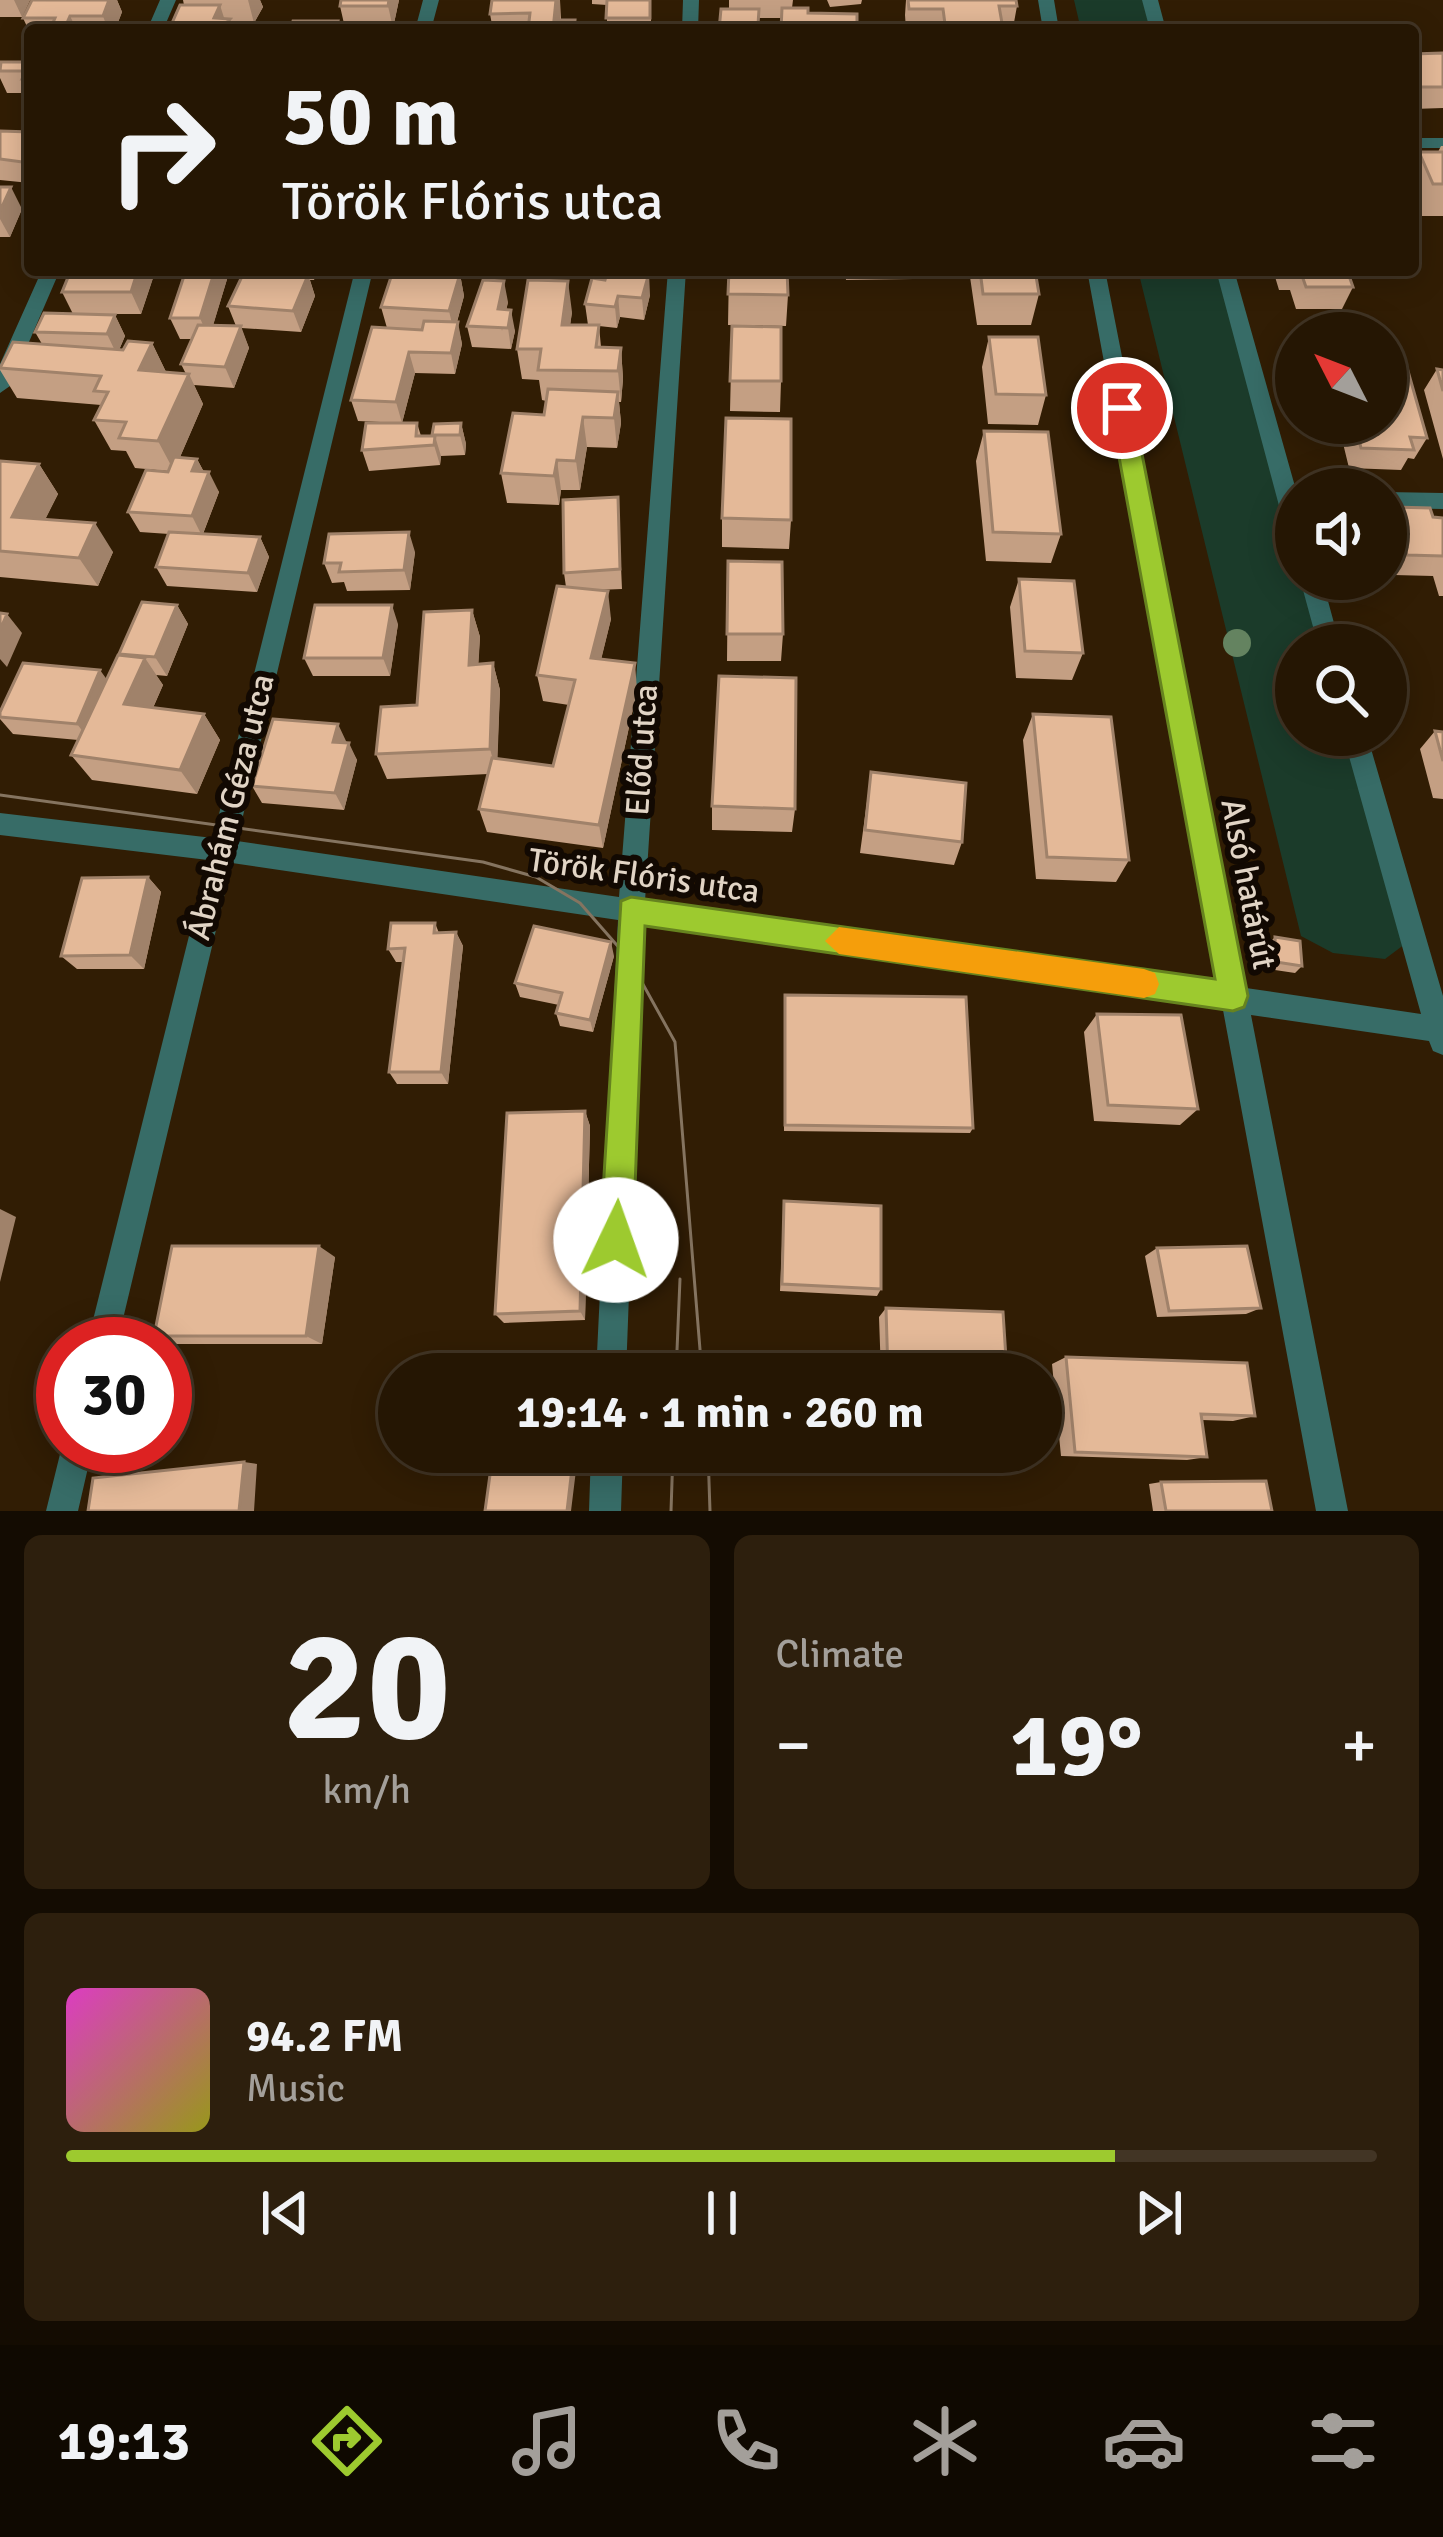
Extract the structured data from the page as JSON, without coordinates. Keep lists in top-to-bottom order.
{
  "streets": {
    "street": [
      "Előd utca",
      "Ábrahám Géza utca",
      "Török Flóris utca",
      "Alsó határút"
    ]
  },
  "crossings": [
    ["Előd utca", "Török Flóris utca"],
    ["Ábrahám Géza utca", "Török Flóris utca"],
    ["Török Flóris utca", "Alsó határút"]
  ],
  "north": "top left",
  "page": {
    "turn": ["50 m", "Török Flóris utca"],
    "limit": "30",
    "trip": "19:14 · 1 min · 260 m",
    "tile": [
      ["20", "km/h"],
      "Climate"
    ],
    "heat": ["−", "19°", "+"],
    "song": ["94.2 FM", "Music"],
    "tabs": "19:13"
  }
}
